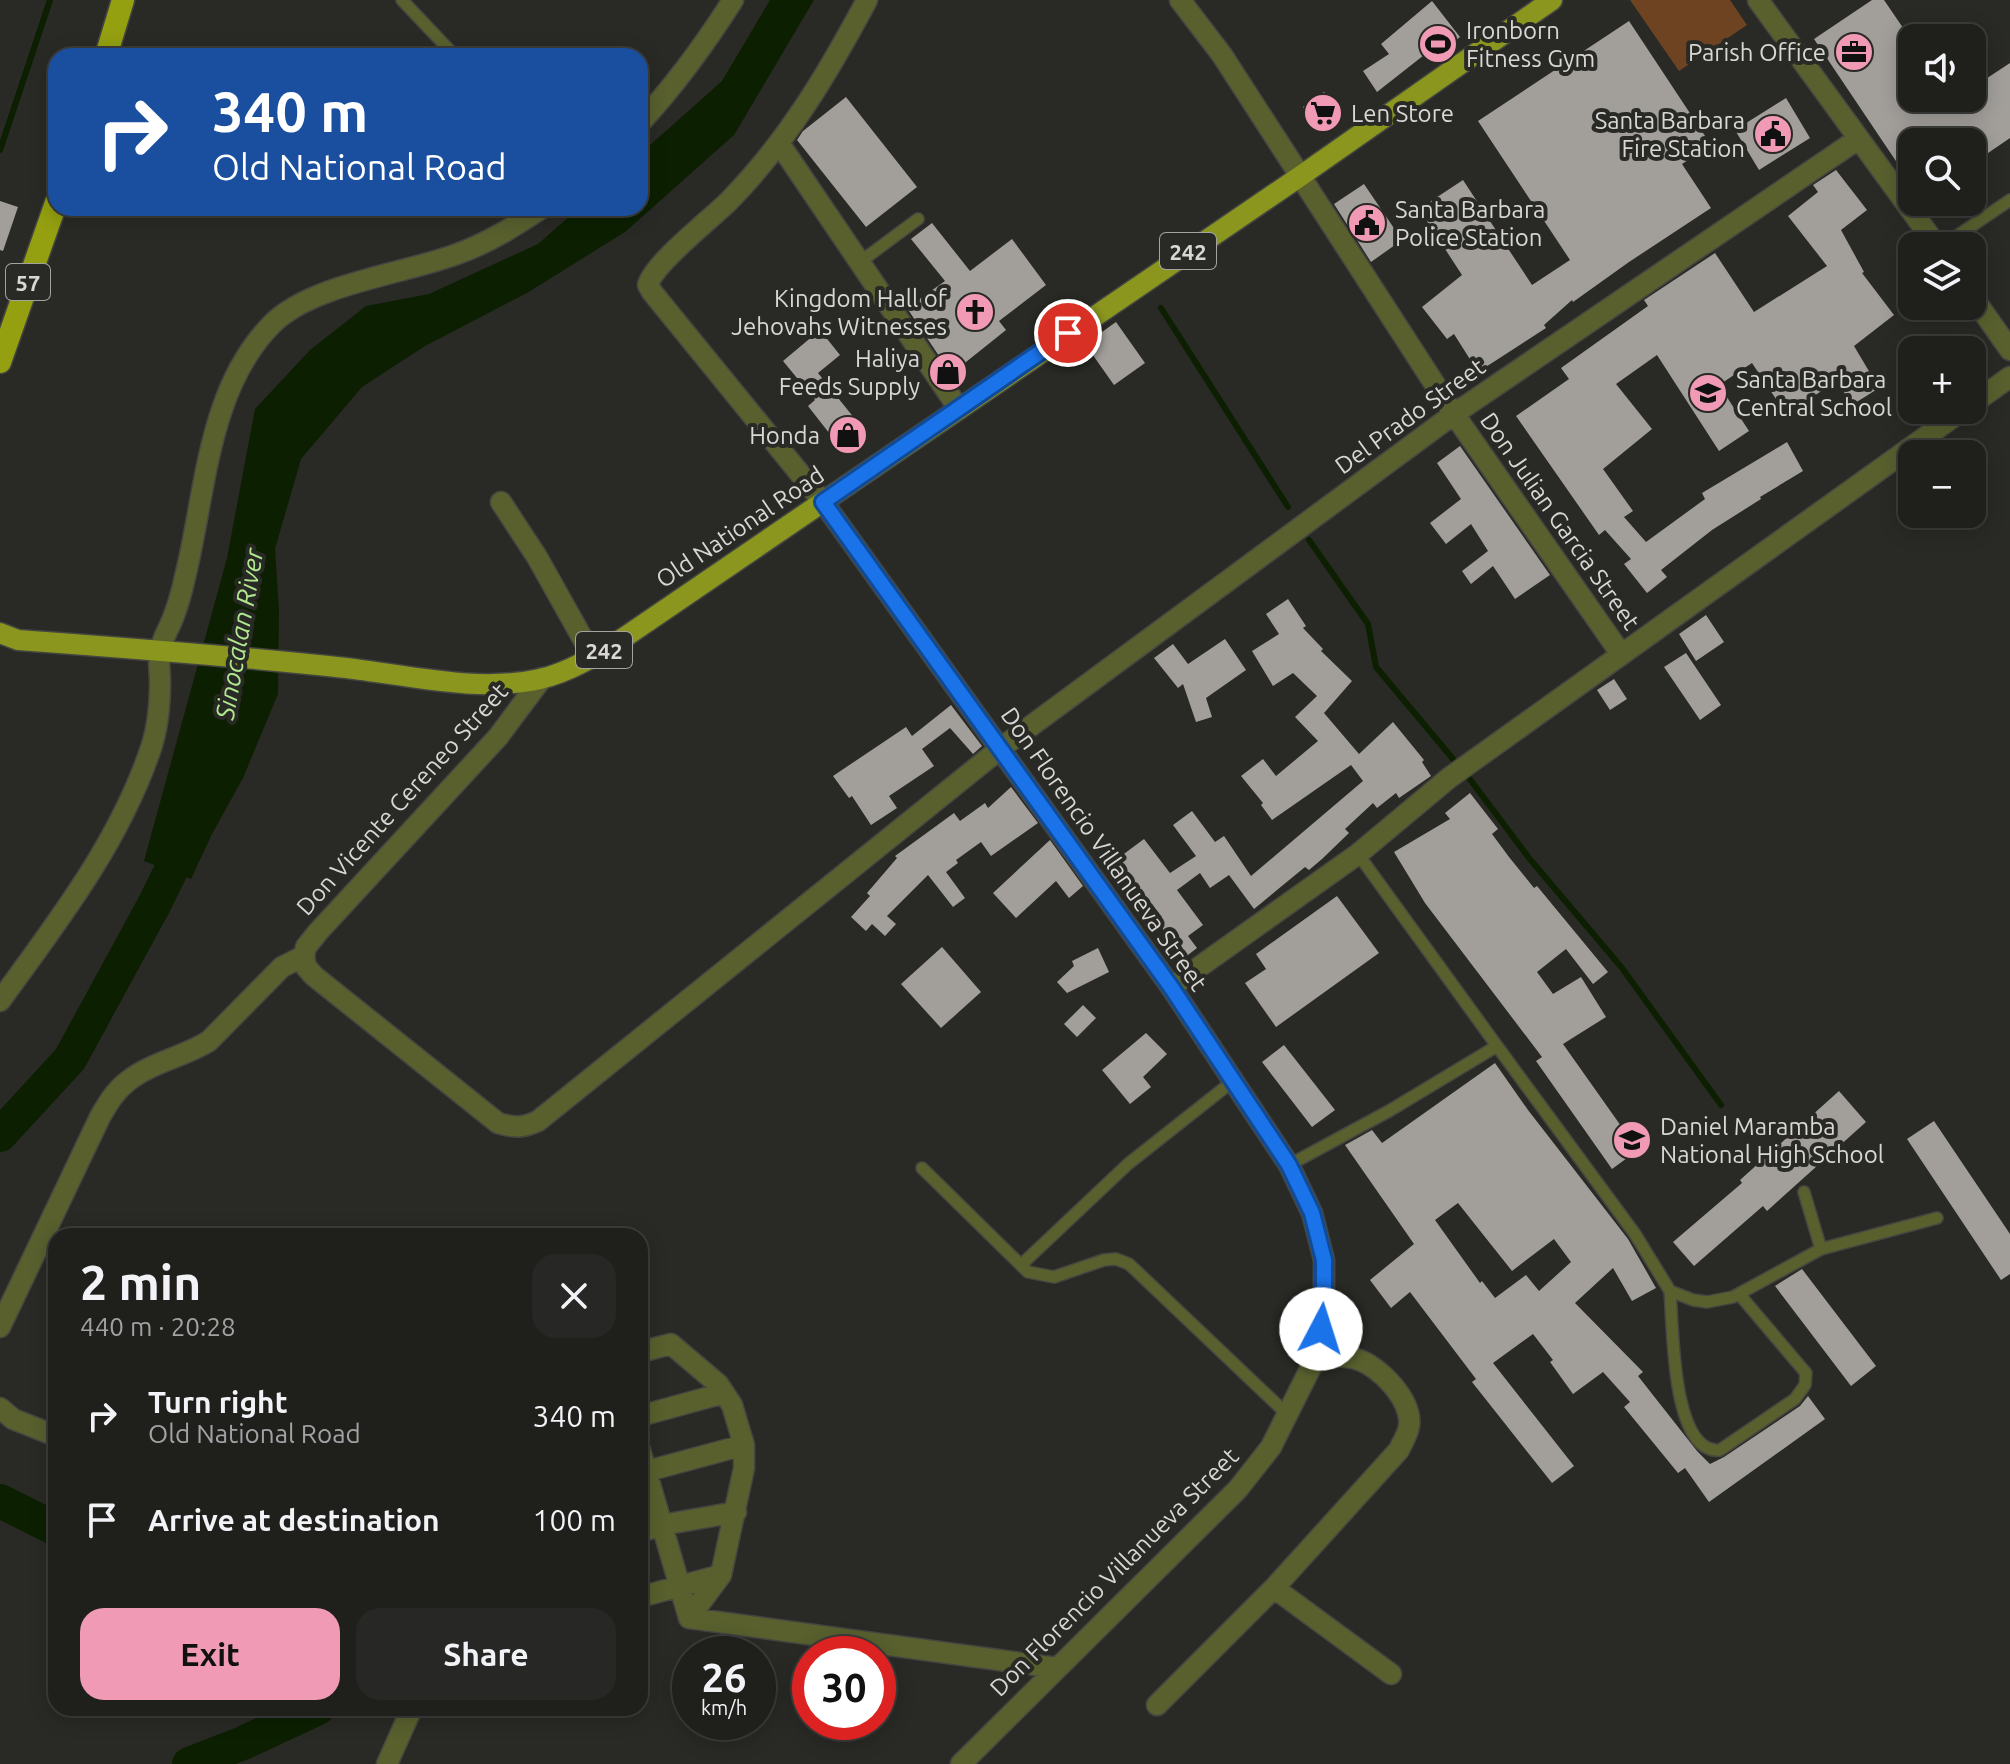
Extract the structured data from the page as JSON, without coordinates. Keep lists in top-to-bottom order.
{
  "streets": {
    "highway": ["57"],
    "main road": ["242", "Old National Road"],
    "street": [
      "Del Prado Street",
      "Don Julian Garcia Street",
      "Don Vicente Cereneo Street",
      "Don Florencio Villanueva Street"
    ]
  },
  "crossings": [
    ["Del Prado Street", "Don Julian Garcia Street"],
    ["Del Prado Street", "Don Vicente Cereneo Street"],
    ["Del Prado Street", "Don Florencio Villanueva Street"],
    ["Don Julian Garcia Street", "Old National Road"],
    ["Old National Road", "Don Vicente Cereneo Street"],
    ["Old National Road", "Don Florencio Villanueva Street"]
  ],
  "water": ["Sinocalan River"],
  "places": {
    "sports": ["Ironborn Fitness Gym"],
    "office": ["Parish Office"],
    "supermarket": ["Len Store"],
    "public building": ["Santa Barbara Fire Station", "Santa Barbara Police Station"],
    "church": ["Kingdom Hall of Jehovahs Witnesses"],
    "shop": ["Haliya Feeds Supply", "Honda"],
    "school or university": ["Santa Barbara Central School", "Daniel Maramba National High School"]
  },
  "page": {
    "map_buttons": ["+", "−"],
    "turn": ["340 m", "Old National Road"],
    "heading": ["2 min", "440 m · 20:28"],
    "list": [
      {
        "name": "Turn right",
        "note": "Old National Road",
        "value": "340 m"
      },
      {
        "name": "Arrive at destination",
        "value": "100 m"
      }
    ],
    "buttons": ["Exit", "Share"],
    "speed": "26 km/h",
    "limit": "30"
  }
}
